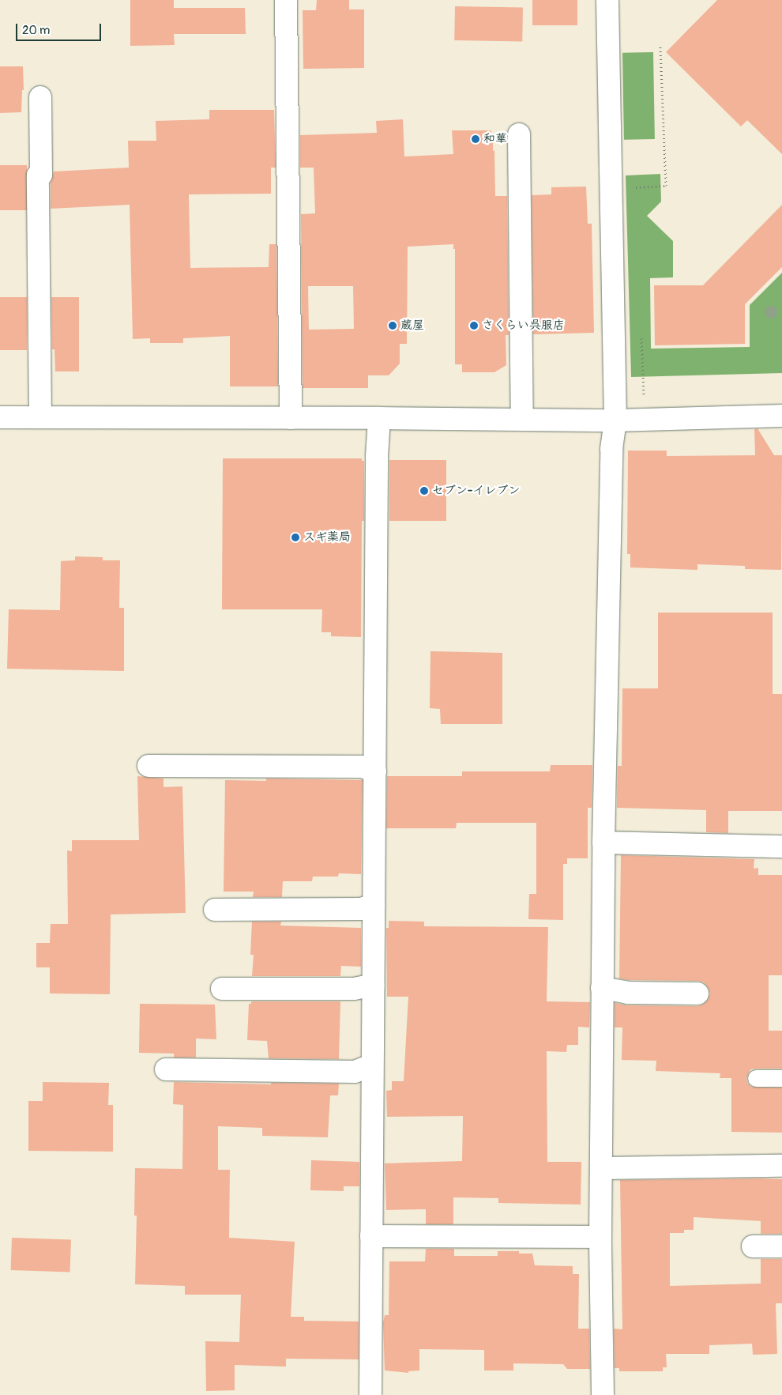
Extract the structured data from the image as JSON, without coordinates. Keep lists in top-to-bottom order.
{
  "places": [
    "和華",
    "蔵屋",
    "さくらい呉服店",
    "セブン-イレブン",
    "スギ薬局"
  ],
  "scale_bar": "20 m"
}
